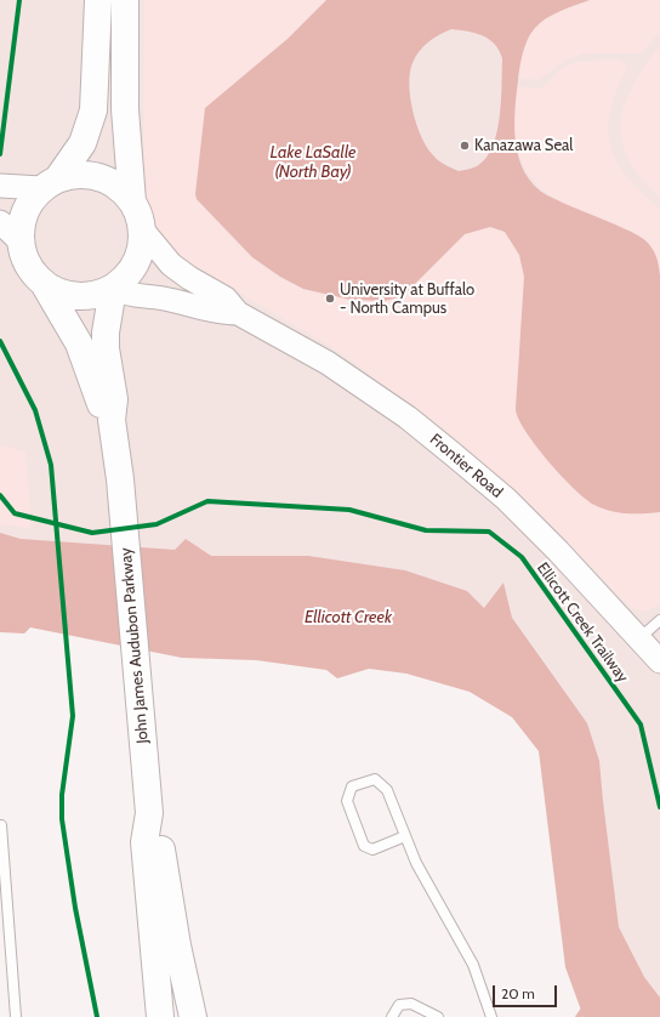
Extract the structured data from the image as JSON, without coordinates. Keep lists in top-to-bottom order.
{
  "streets": {
    "main road": ["John James Audubon Parkway"],
    "street": ["Frontier Road"],
    "cycle path": ["Ellicott Creek Trailway"]
  },
  "crossings": [
    ["Frontier Road", "John James Audubon Parkway"]
  ],
  "water": ["Lake LaSalle (North Bay)", "Ellicott Creek"],
  "places": ["Kanazawa Seal", "University at Buffalo - North Campus"],
  "scale_bar": "20 m"
}
